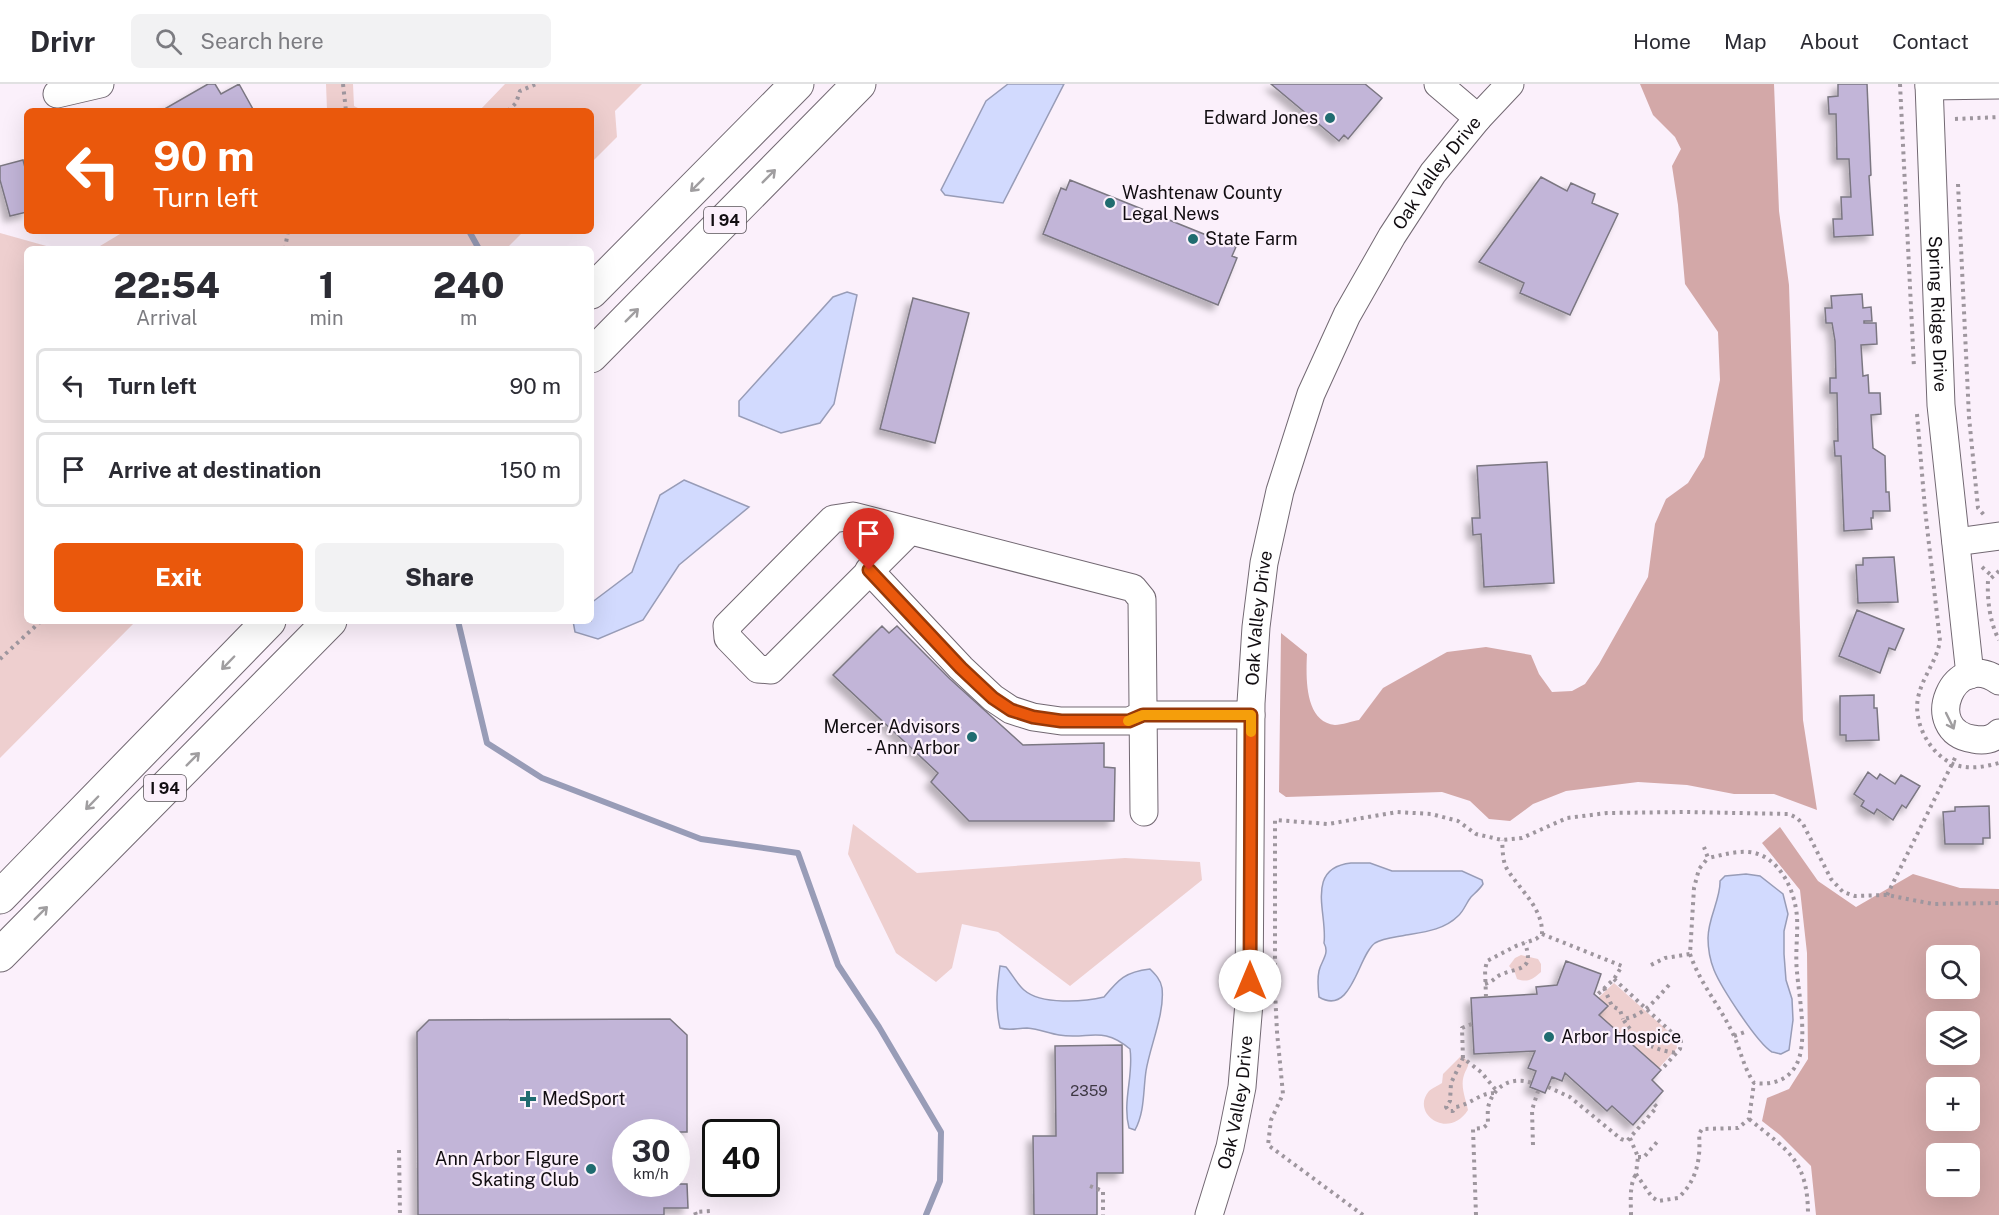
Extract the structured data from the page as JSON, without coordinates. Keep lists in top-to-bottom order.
{
  "streets": {
    "highway": ["I 94"],
    "street": ["Oak Valley Drive", "Spring Ridge Drive"]
  },
  "places": {
    "other": [
      "Edward Jones",
      "Washtenaw County Legal News",
      "State Farm",
      "Mercer Advisors - Ann Arbor",
      "Arbor Hospice",
      "Ann Arbor FIgure Skating Club"
    ],
    "health": ["MedSport"]
  },
  "house_numbers": ["2359"],
  "page": {
    "header": "Drivr",
    "search": "Search here",
    "nav": [
      "Home",
      "Map",
      "About",
      "Contact"
    ],
    "turn": ["90 m", "Turn left"],
    "eta": [
      "22:54",
      "Arrival",
      "1",
      "min",
      "240",
      "m"
    ],
    "list": [
      {
        "name": "Turn left",
        "value": "90 m"
      },
      {
        "name": "Arrive at destination",
        "value": "150 m"
      }
    ],
    "buttons": ["Exit", "Share"],
    "map_buttons": ["+", "−"],
    "speed": "30 km/h",
    "limit": "40"
  }
}
